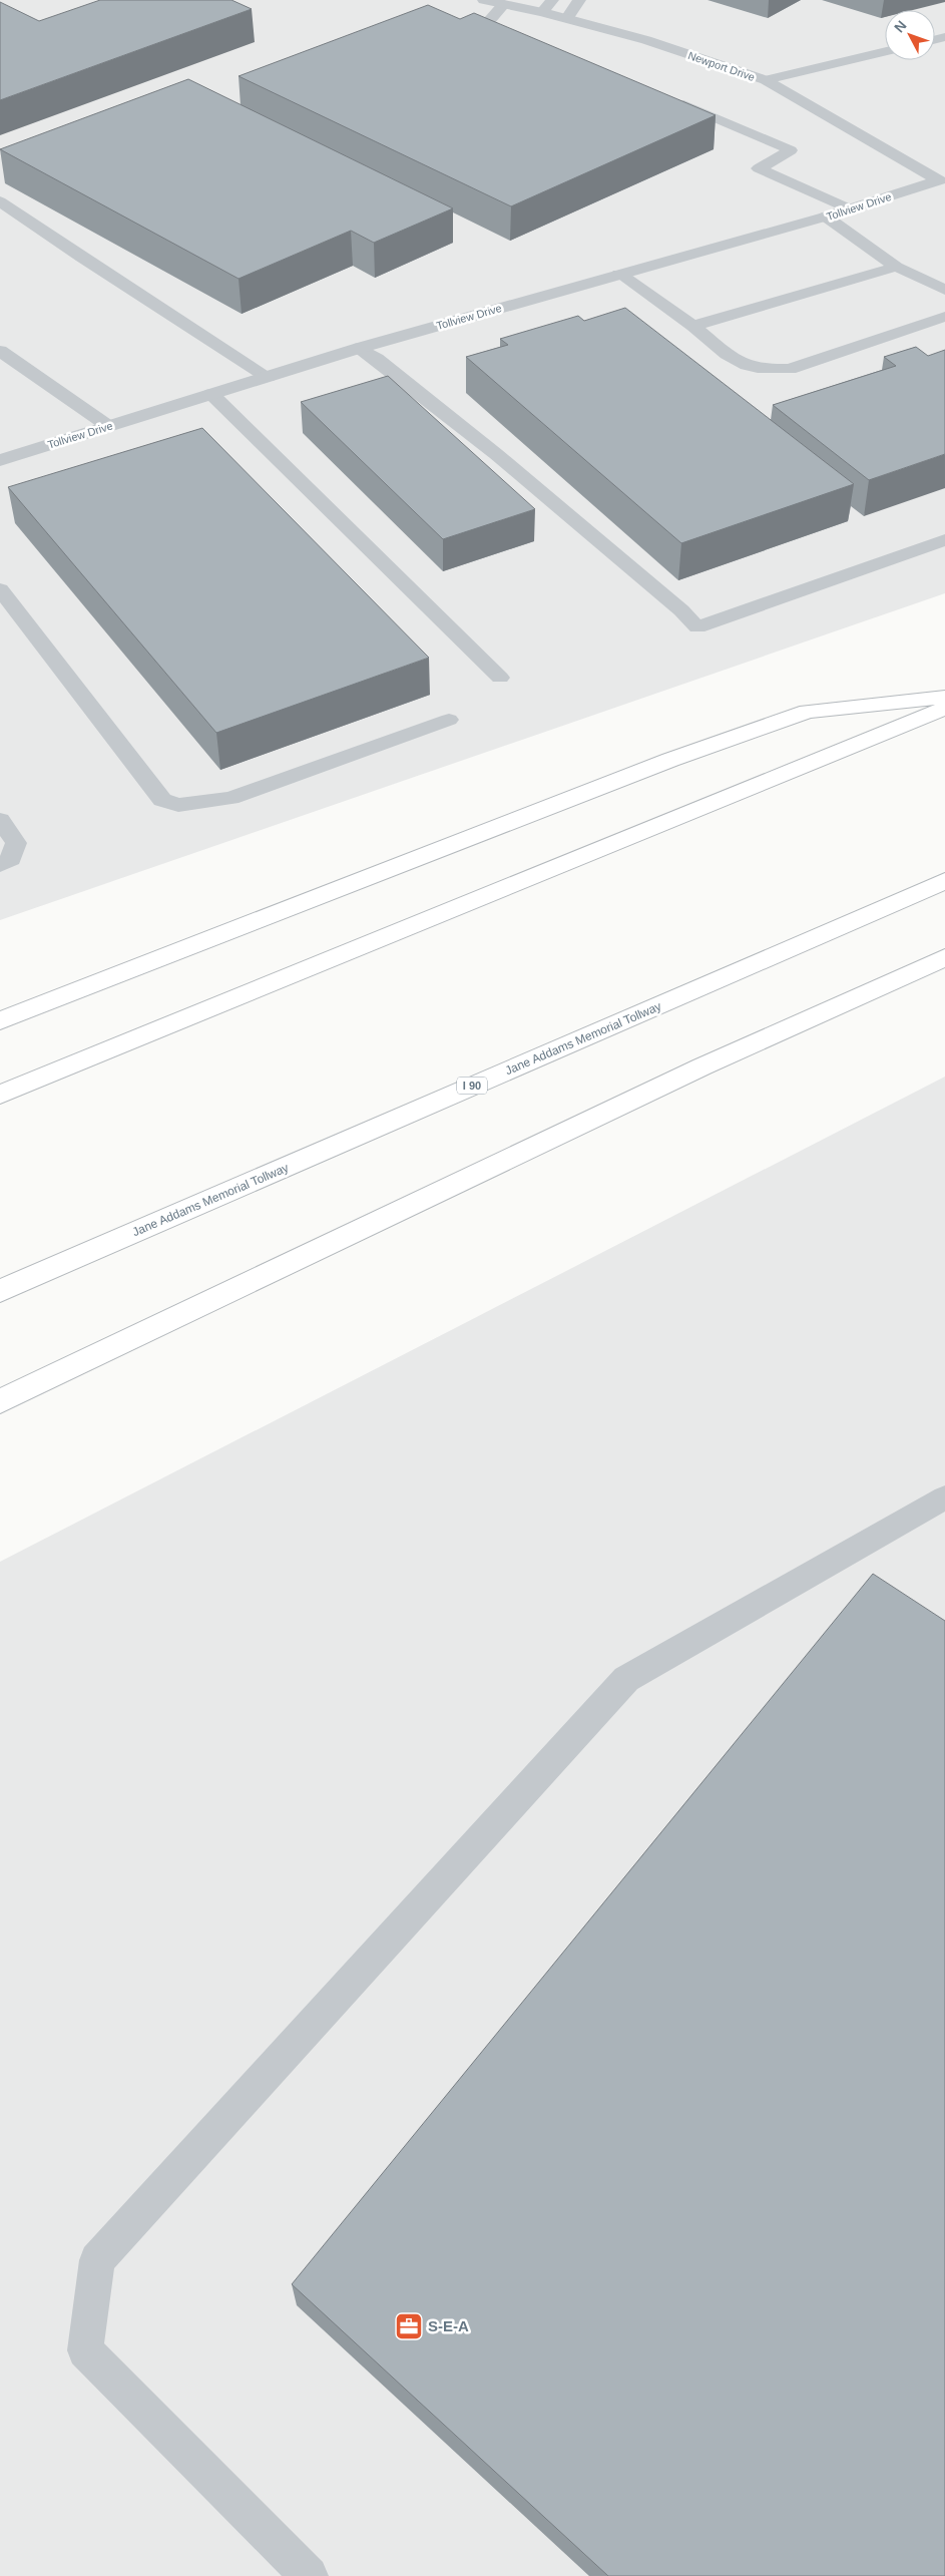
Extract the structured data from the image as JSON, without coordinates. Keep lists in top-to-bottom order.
{
  "streets": {
    "highway": ["Jane Addams Memorial Tollway", "I 90"],
    "street": ["Newport Drive", "Tollview Drive"]
  },
  "crossings": [
    ["Newport Drive", "Tollview Drive"]
  ],
  "places": {
    "office": ["S-E-A"]
  },
  "north": "top left"
}
